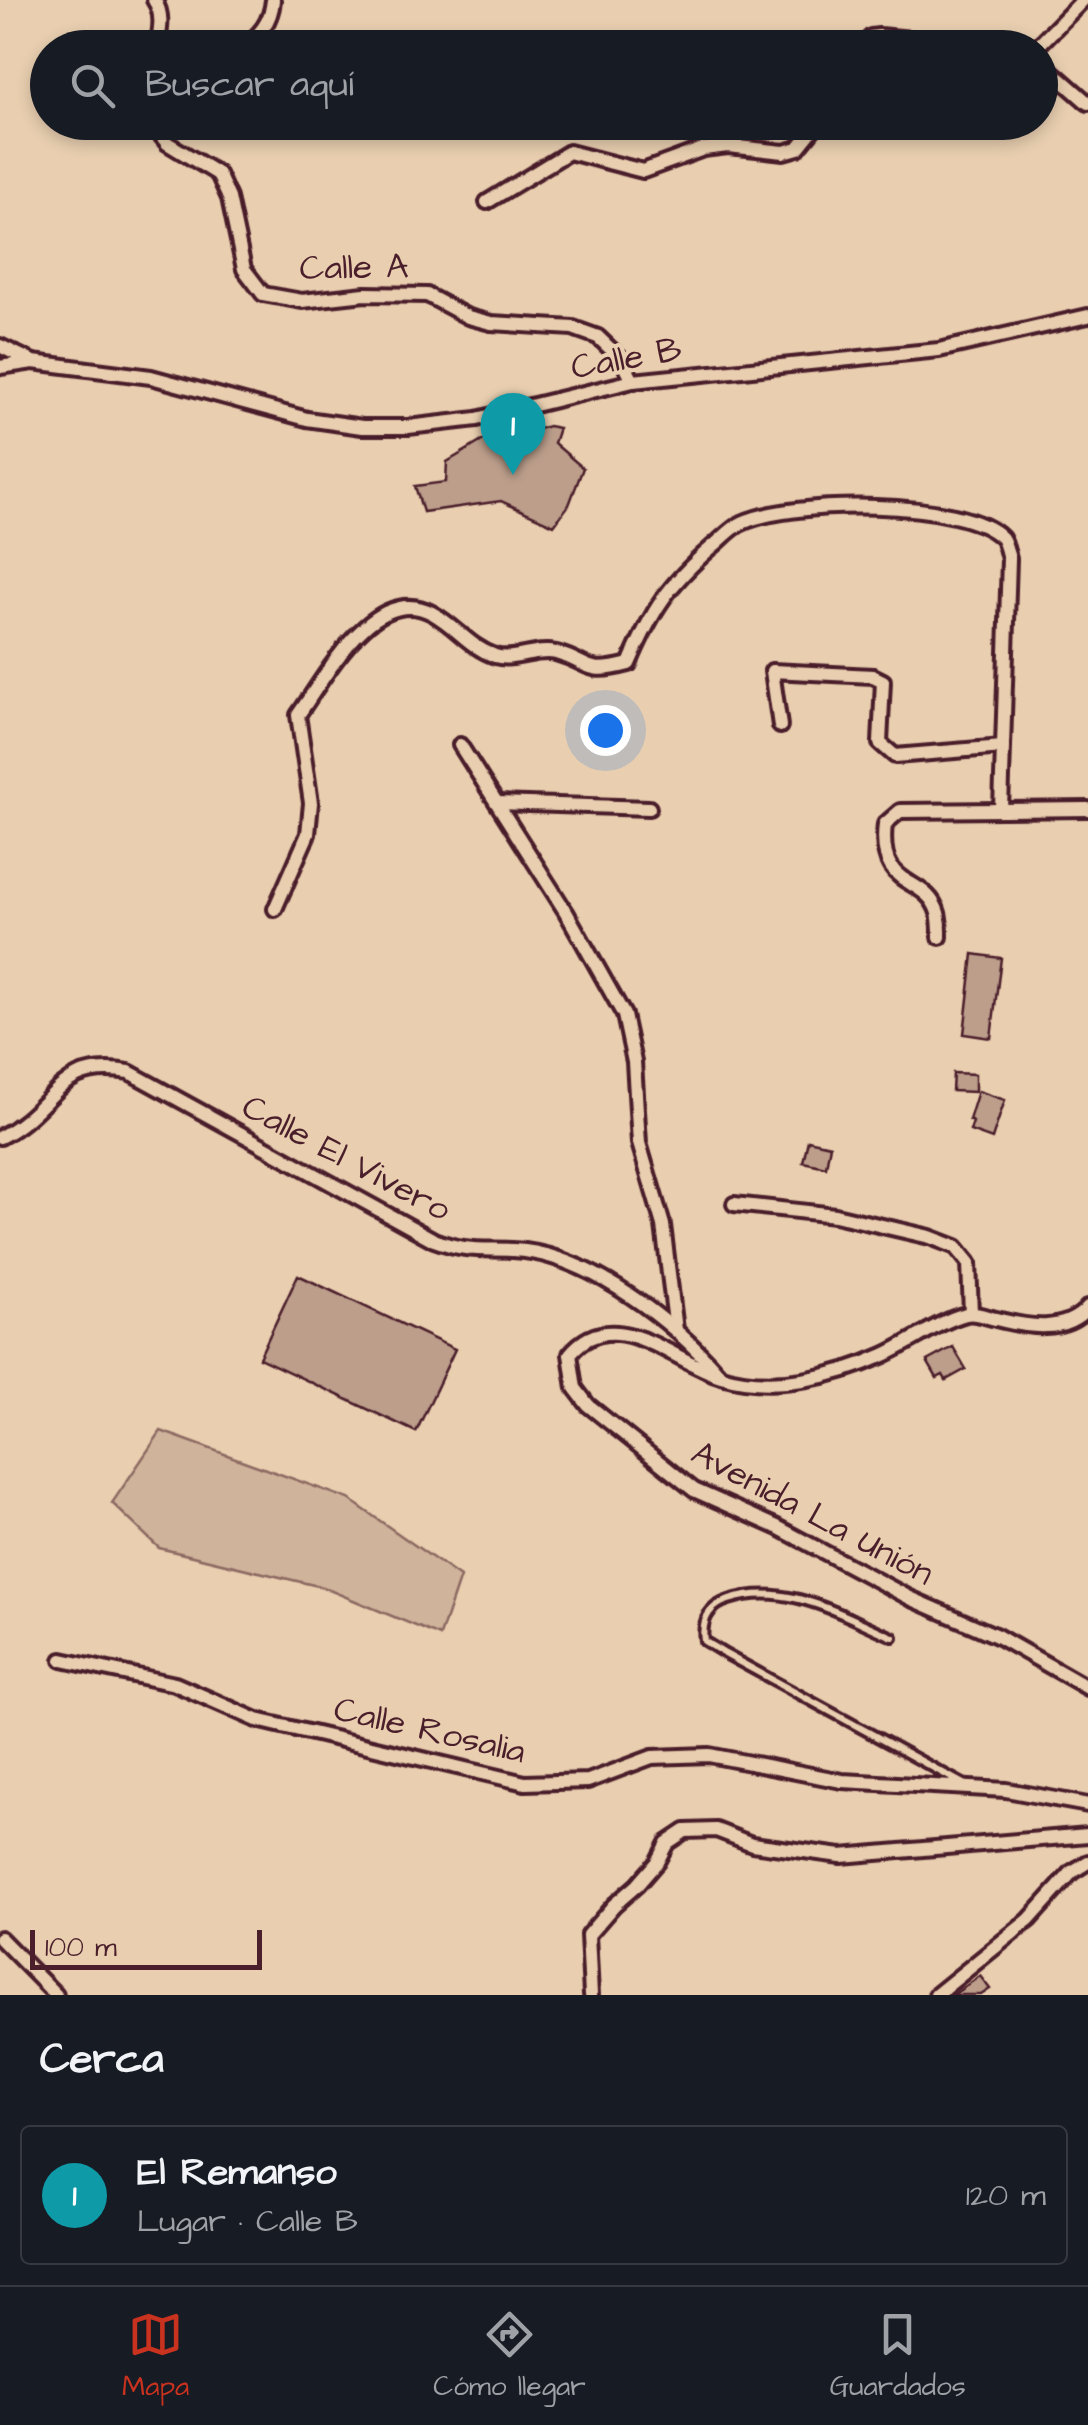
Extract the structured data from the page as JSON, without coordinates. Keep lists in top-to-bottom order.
{
  "streets": {
    "street": [
      "Calle A",
      "Calle B",
      "Calle El Vivero",
      "Avenida La Unión",
      "Calle Rosalia"
    ]
  },
  "crossings": [
    ["Calle A", "Calle B"],
    ["Calle El Vivero", "Avenida La Unión"]
  ],
  "scale_bar": "100 m",
  "page": {
    "search": "Buscar aquí",
    "pins": "1",
    "scale": "100 m",
    "heading": "Cerca",
    "list": [
      {
        "mark": "1",
        "name": "El Remanso",
        "note": "Lugar · Calle B",
        "value": "120 m"
      }
    ],
    "nav": ["Mapa", "Cómo llegar", "Guardados"]
  }
}
